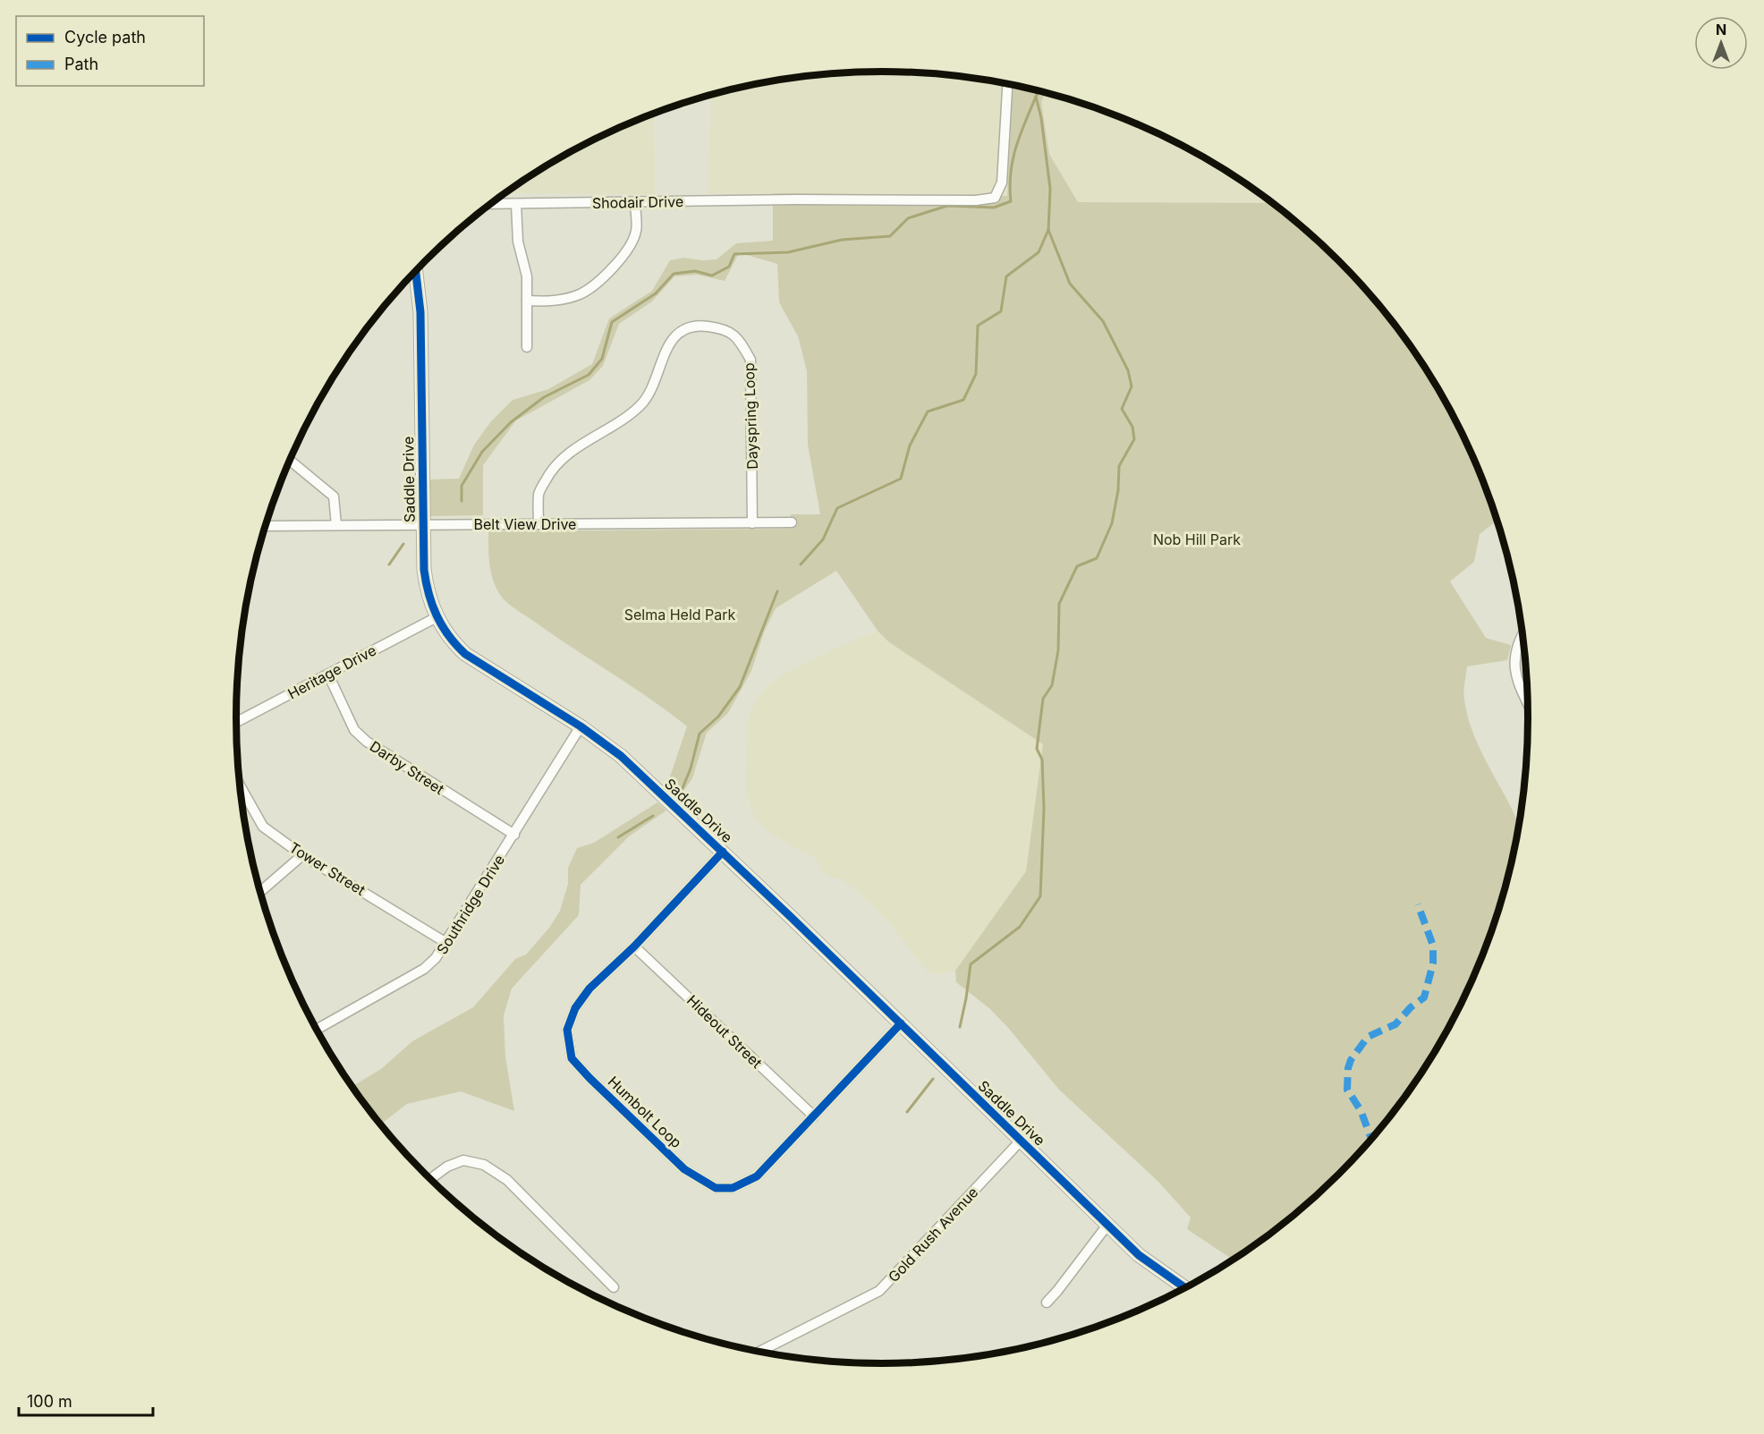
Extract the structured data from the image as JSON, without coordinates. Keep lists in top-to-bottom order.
{
  "streets": {
    "street": [
      "Shodair Drive",
      "Dayspring Loop",
      "Saddle Drive",
      "Belt View Drive",
      "Heritage Drive",
      "Darby Street",
      "Tower Street",
      "Southridge Drive",
      "Hideout Street",
      "Humbolt Loop",
      "Gold Rush Avenue"
    ]
  },
  "crossings": [
    ["Dayspring Loop", "Belt View Drive"],
    ["Saddle Drive", "Belt View Drive"],
    ["Saddle Drive", "Heritage Drive"],
    ["Saddle Drive", "Southridge Drive"],
    ["Saddle Drive", "Humbolt Loop"],
    ["Saddle Drive", "Gold Rush Avenue"],
    ["Heritage Drive", "Darby Street"],
    ["Darby Street", "Southridge Drive"],
    ["Tower Street", "Southridge Drive"],
    ["Hideout Street", "Humbolt Loop"]
  ],
  "parks": ["Nob Hill Park", "Selma Held Park"],
  "legend": ["Cycle path", "Path"],
  "scale_bar": "100 m",
  "north": "top"
}
